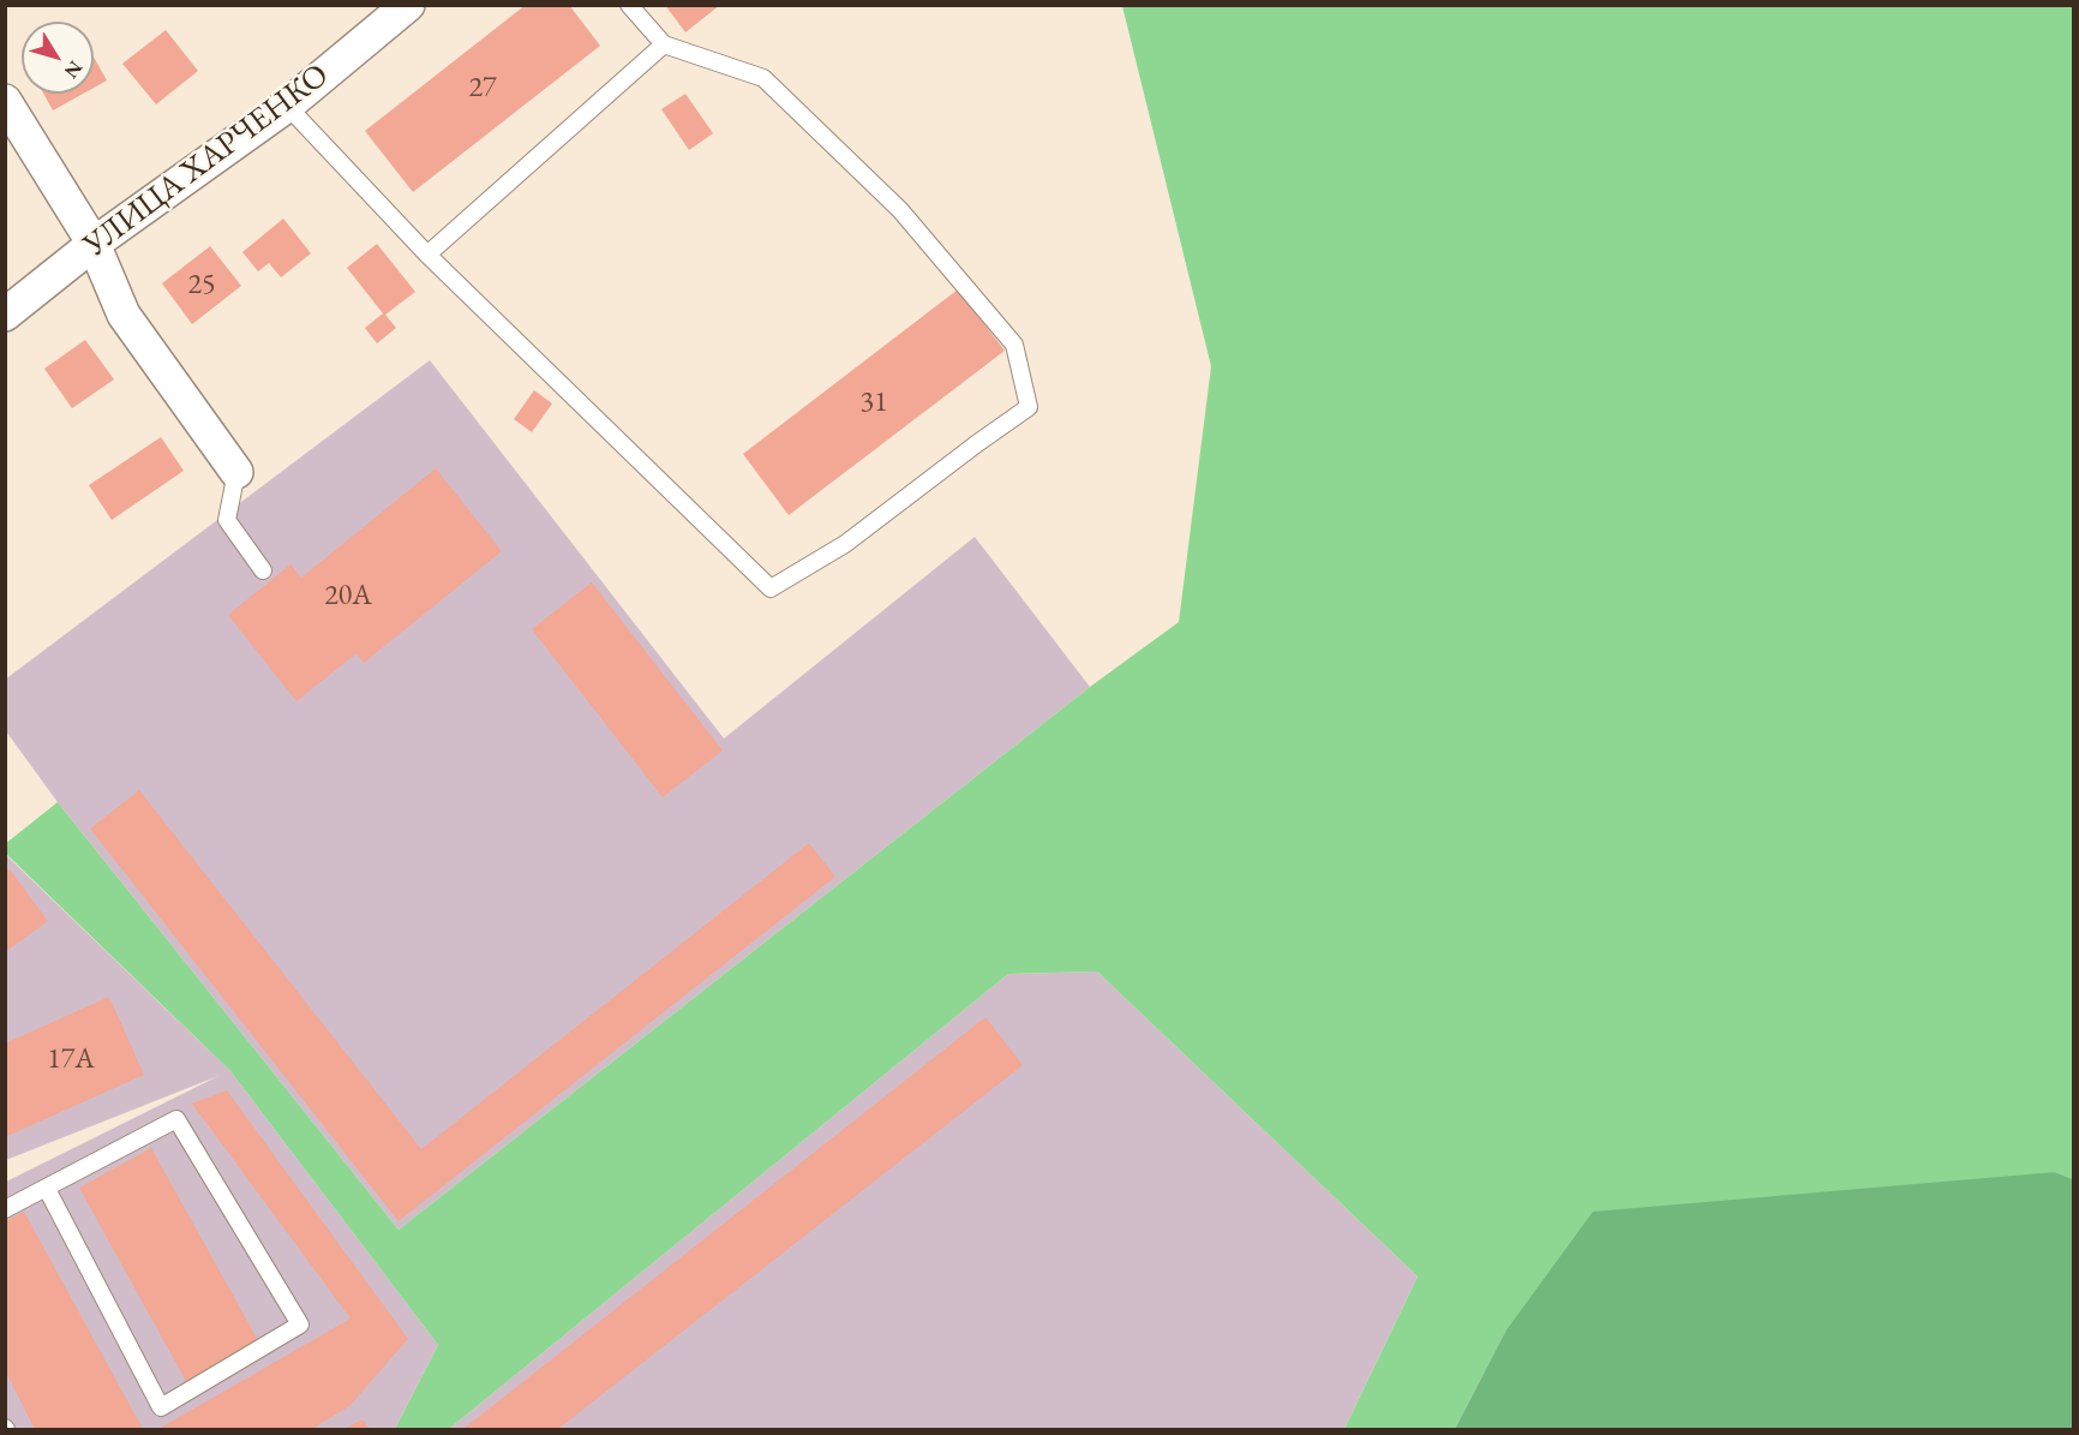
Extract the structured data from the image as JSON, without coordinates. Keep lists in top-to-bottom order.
{
  "streets": {
    "street": ["УЛИЦА ХАРЧЕНКО"]
  },
  "house_numbers": [
    "27",
    "25",
    "31",
    "20А",
    "17А"
  ],
  "north": "bottom right"
}
